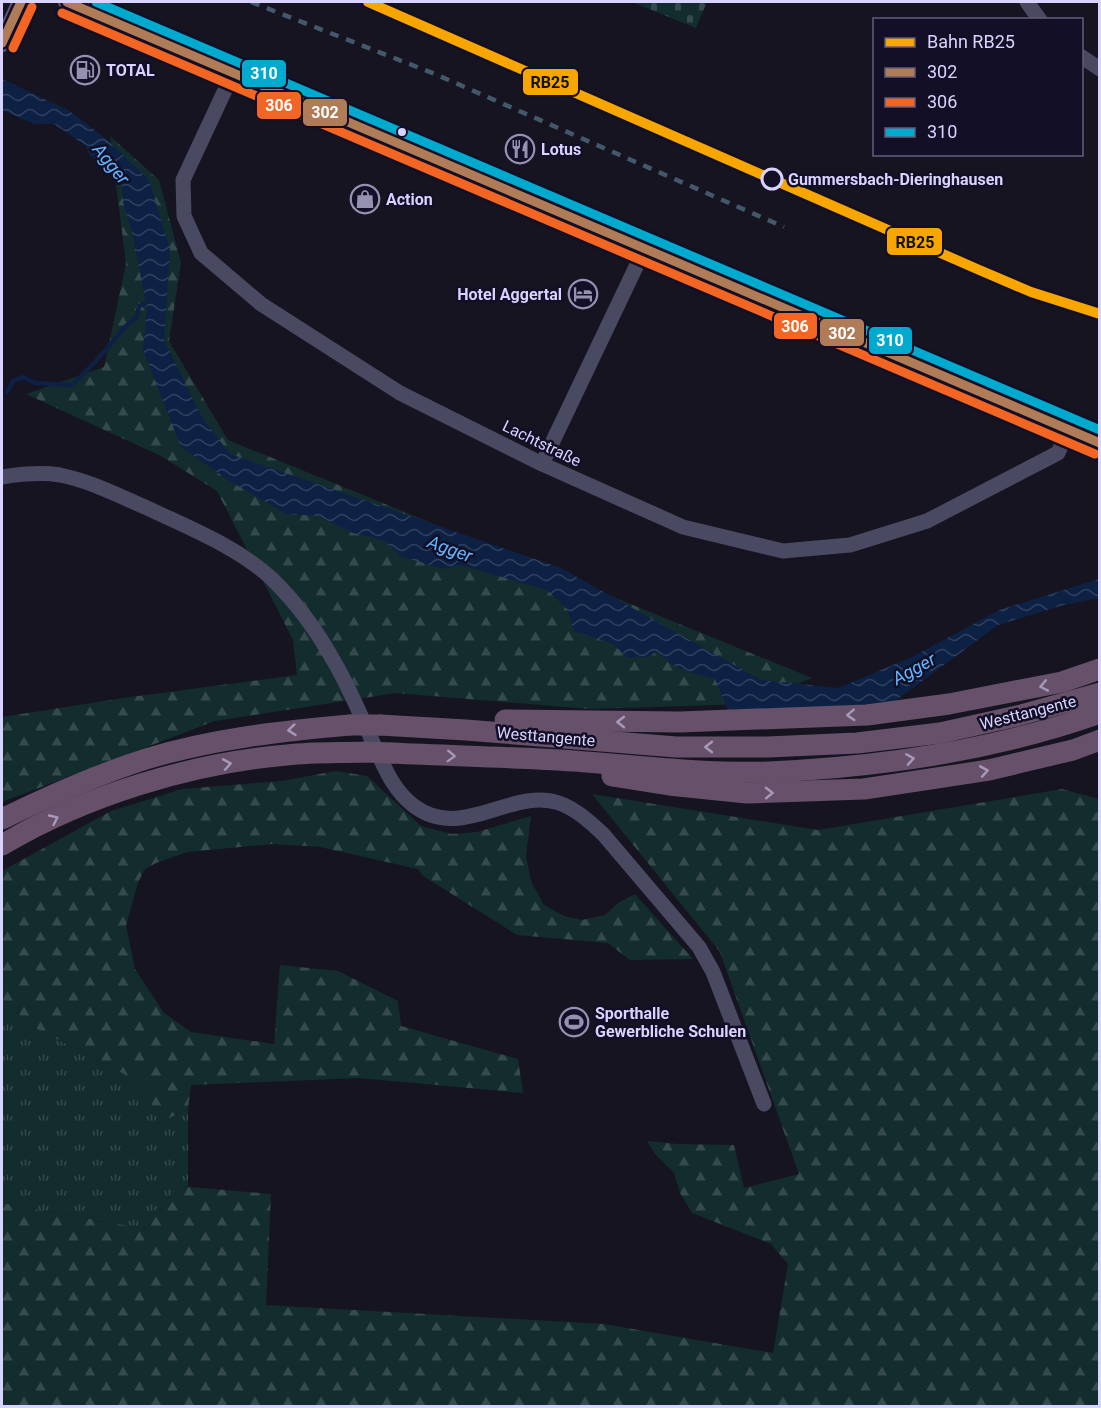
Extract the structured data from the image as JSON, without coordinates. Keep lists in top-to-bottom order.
{
  "streets": {
    "highway": ["Westtangente"],
    "street": ["Lachtstraße"]
  },
  "water": ["Agger"],
  "places": {
    "fuel station": ["TOTAL"],
    "restaurant": ["Lotus"],
    "other": ["Gummersbach-Dieringhausen"],
    "shop": ["Action"],
    "hotel": ["Hotel Aggertal"],
    "sports": ["Sporthalle Gewerbliche Schulen"]
  },
  "lines": [
    "rail line RB25",
    "transit line 302",
    "transit line 310",
    "transit line 306"
  ],
  "legend": [
    "Bahn RB25",
    "302",
    "306",
    "310"
  ]
}
